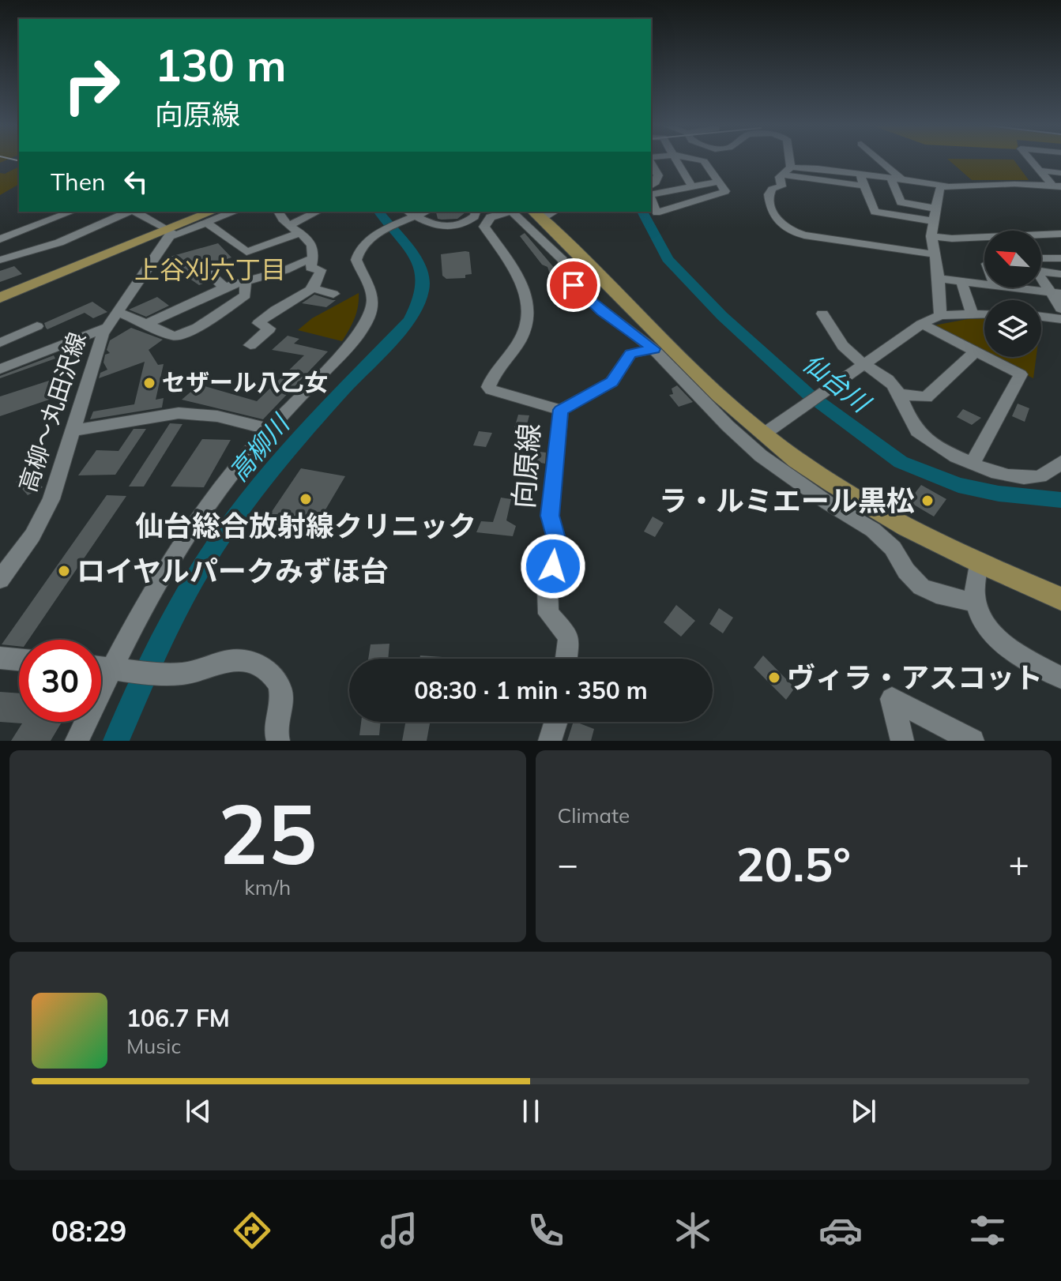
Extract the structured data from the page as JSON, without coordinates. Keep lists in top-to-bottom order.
{
  "streets": {
    "street": ["高柳～丸田沢線", "向原線"]
  },
  "districts": ["上谷刈六丁目"],
  "water": ["仙台川", "高柳川"],
  "places": [
    "セザール八乙女",
    "仙台総合放射線クリニック",
    "ラ・ルミエール黒松",
    "ロイヤルパークみずほ台",
    "ヴィラ・アスコット"
  ],
  "north": "top left",
  "page": {
    "turn": ["130 m", "向原線"],
    "then": "Then",
    "limit": "30",
    "trip": "08:30 · 1 min · 350 m",
    "tile": [
      ["25", "km/h"],
      "Climate"
    ],
    "heat": ["−", "20.5°", "+"],
    "song": ["106.7 FM", "Music"],
    "tabs": "08:29"
  }
}
